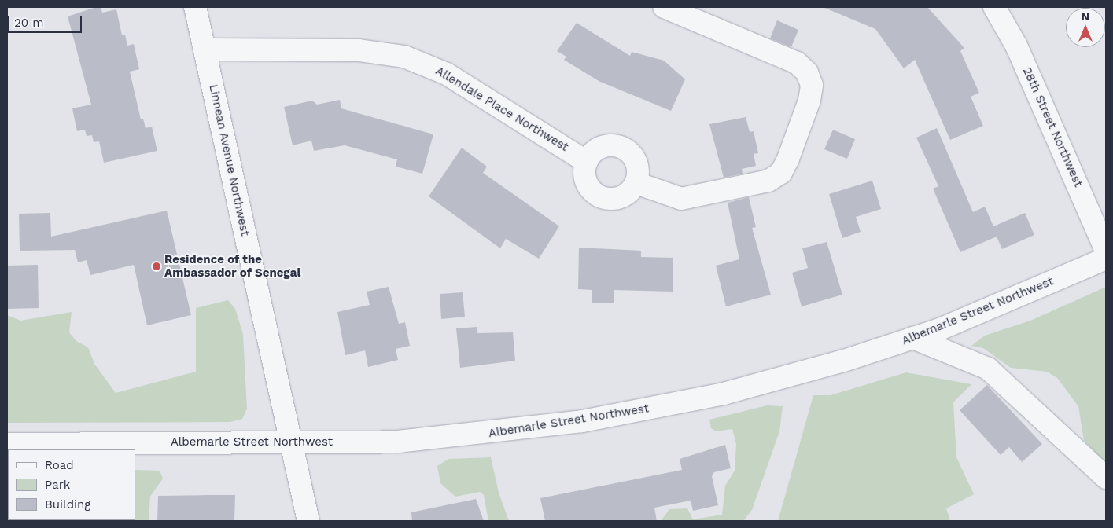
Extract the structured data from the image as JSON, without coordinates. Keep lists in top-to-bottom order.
{
  "streets": {
    "street": [
      "Allendale Place Northwest",
      "28th Street Northwest",
      "Linnean Avenue Northwest",
      "Albemarle Street Northwest"
    ]
  },
  "crossings": [
    ["Allendale Place Northwest", "Linnean Avenue Northwest"],
    ["Linnean Avenue Northwest", "Albemarle Street Northwest"]
  ],
  "places": ["Residence of the Ambassador of Senegal"],
  "legend": ["Road", "Park", "Building"],
  "scale_bar": "20 m",
  "north": "top"
}
